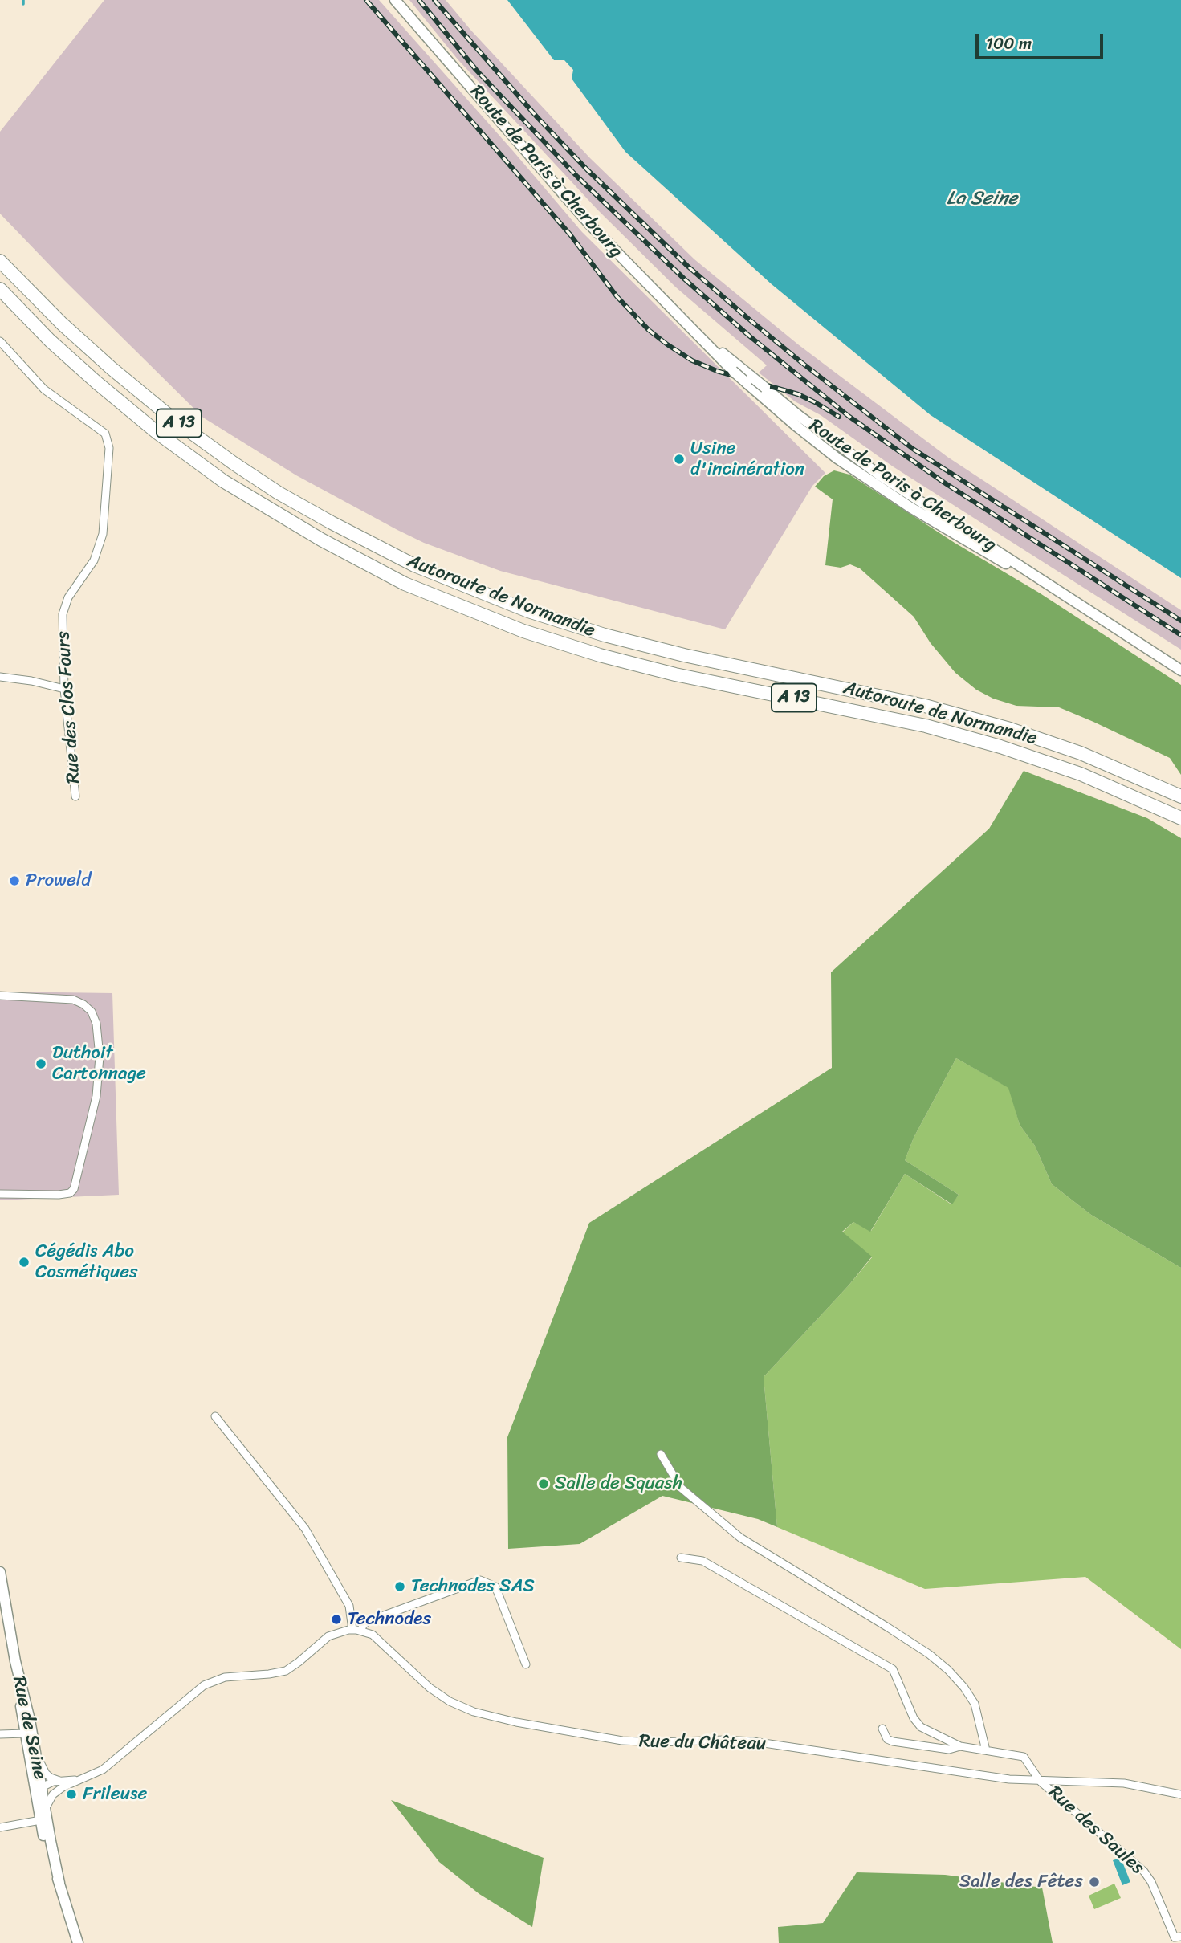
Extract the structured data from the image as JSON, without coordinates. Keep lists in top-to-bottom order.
{
  "streets": {
    "highway": ["A 13", "Autoroute de Normandie"],
    "main road": ["Route de Paris à Cherbourg", "Rue de Seine"],
    "street": ["Rue des Clos Fours", "Rue du Château", "Rue des Saules"]
  },
  "crossings": [
    ["Rue du Château", "Rue des Saules"]
  ],
  "water": ["La Seine"],
  "places": [
    "Usine d'incinération",
    "Proweld",
    "Duthoit Cartonnage",
    "Cégédis Abo Cosmétiques",
    "Salle de Squash",
    "Technodes SAS",
    "Technodes",
    "Frileuse",
    "Salle des Fêtes"
  ],
  "scale_bar": "100 m"
}
